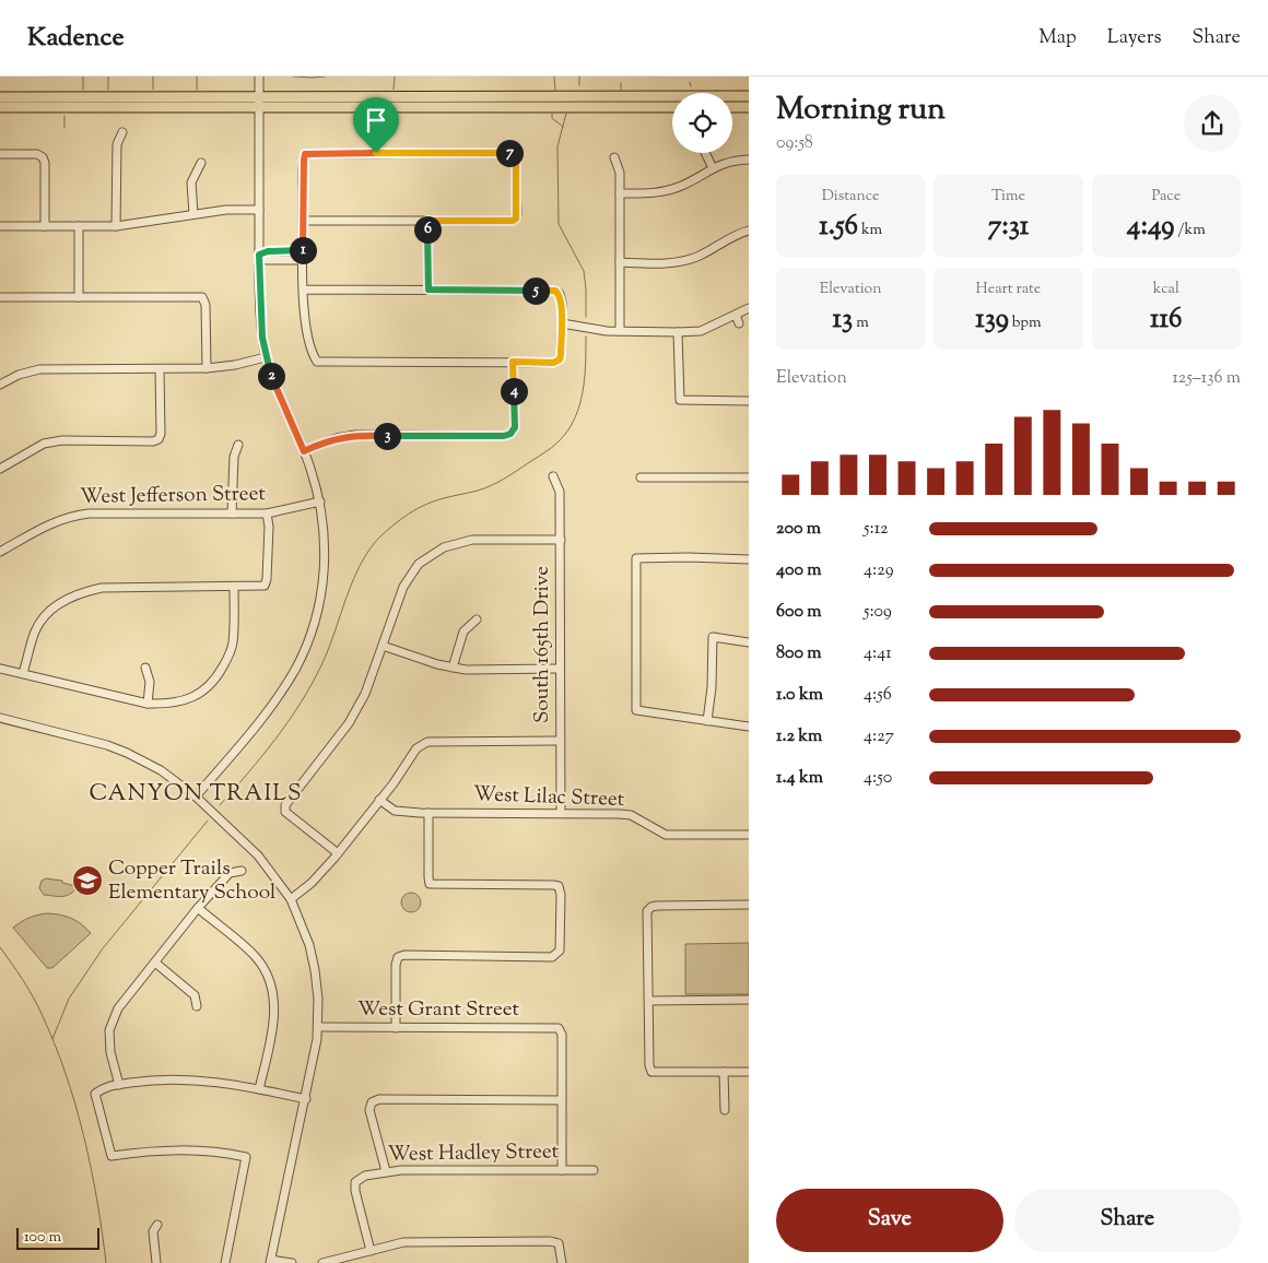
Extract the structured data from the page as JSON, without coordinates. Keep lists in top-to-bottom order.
{
  "streets": {
    "street": [
      "West Jefferson Street",
      "South 165th Drive",
      "West Lilac Street",
      "West Grant Street",
      "West Hadley Street"
    ]
  },
  "crossings": [
    ["South 165th Drive", "West Lilac Street"]
  ],
  "districts": ["CANYON TRAILS"],
  "places": {
    "school or university": ["Copper Trails Elementary School"]
  },
  "scale_bar": "100 m",
  "page": {
    "header": "Kadence",
    "nav": ["Map", "Layers", "Share"],
    "heading": ["Morning run", "09:58"],
    "pins": [
      "7",
      "6",
      "1",
      "5",
      "2",
      "4",
      "3"
    ],
    "stats": [
      ["Distance", "1.56 km"],
      ["Time", "7:31"],
      ["Pace", "4:49 /km"],
      ["Elevation", "13 m"],
      ["Heart rate", "139 bpm"],
      ["kcal", "116"]
    ],
    "chart": ["Elevation", "125–136 m"],
    "list": [
      {
        "name": "200 m",
        "note": "5:12"
      },
      {
        "name": "400 m",
        "note": "4:29"
      },
      {
        "name": "600 m",
        "note": "5:09"
      },
      {
        "name": "800 m",
        "note": "4:41"
      },
      {
        "name": "1.0 km",
        "note": "4:56"
      },
      {
        "name": "1.2 km",
        "note": "4:27"
      },
      {
        "name": "1.4 km",
        "note": "4:50"
      }
    ],
    "buttons": ["Save", "Share"],
    "scale": "100 m"
  }
}
